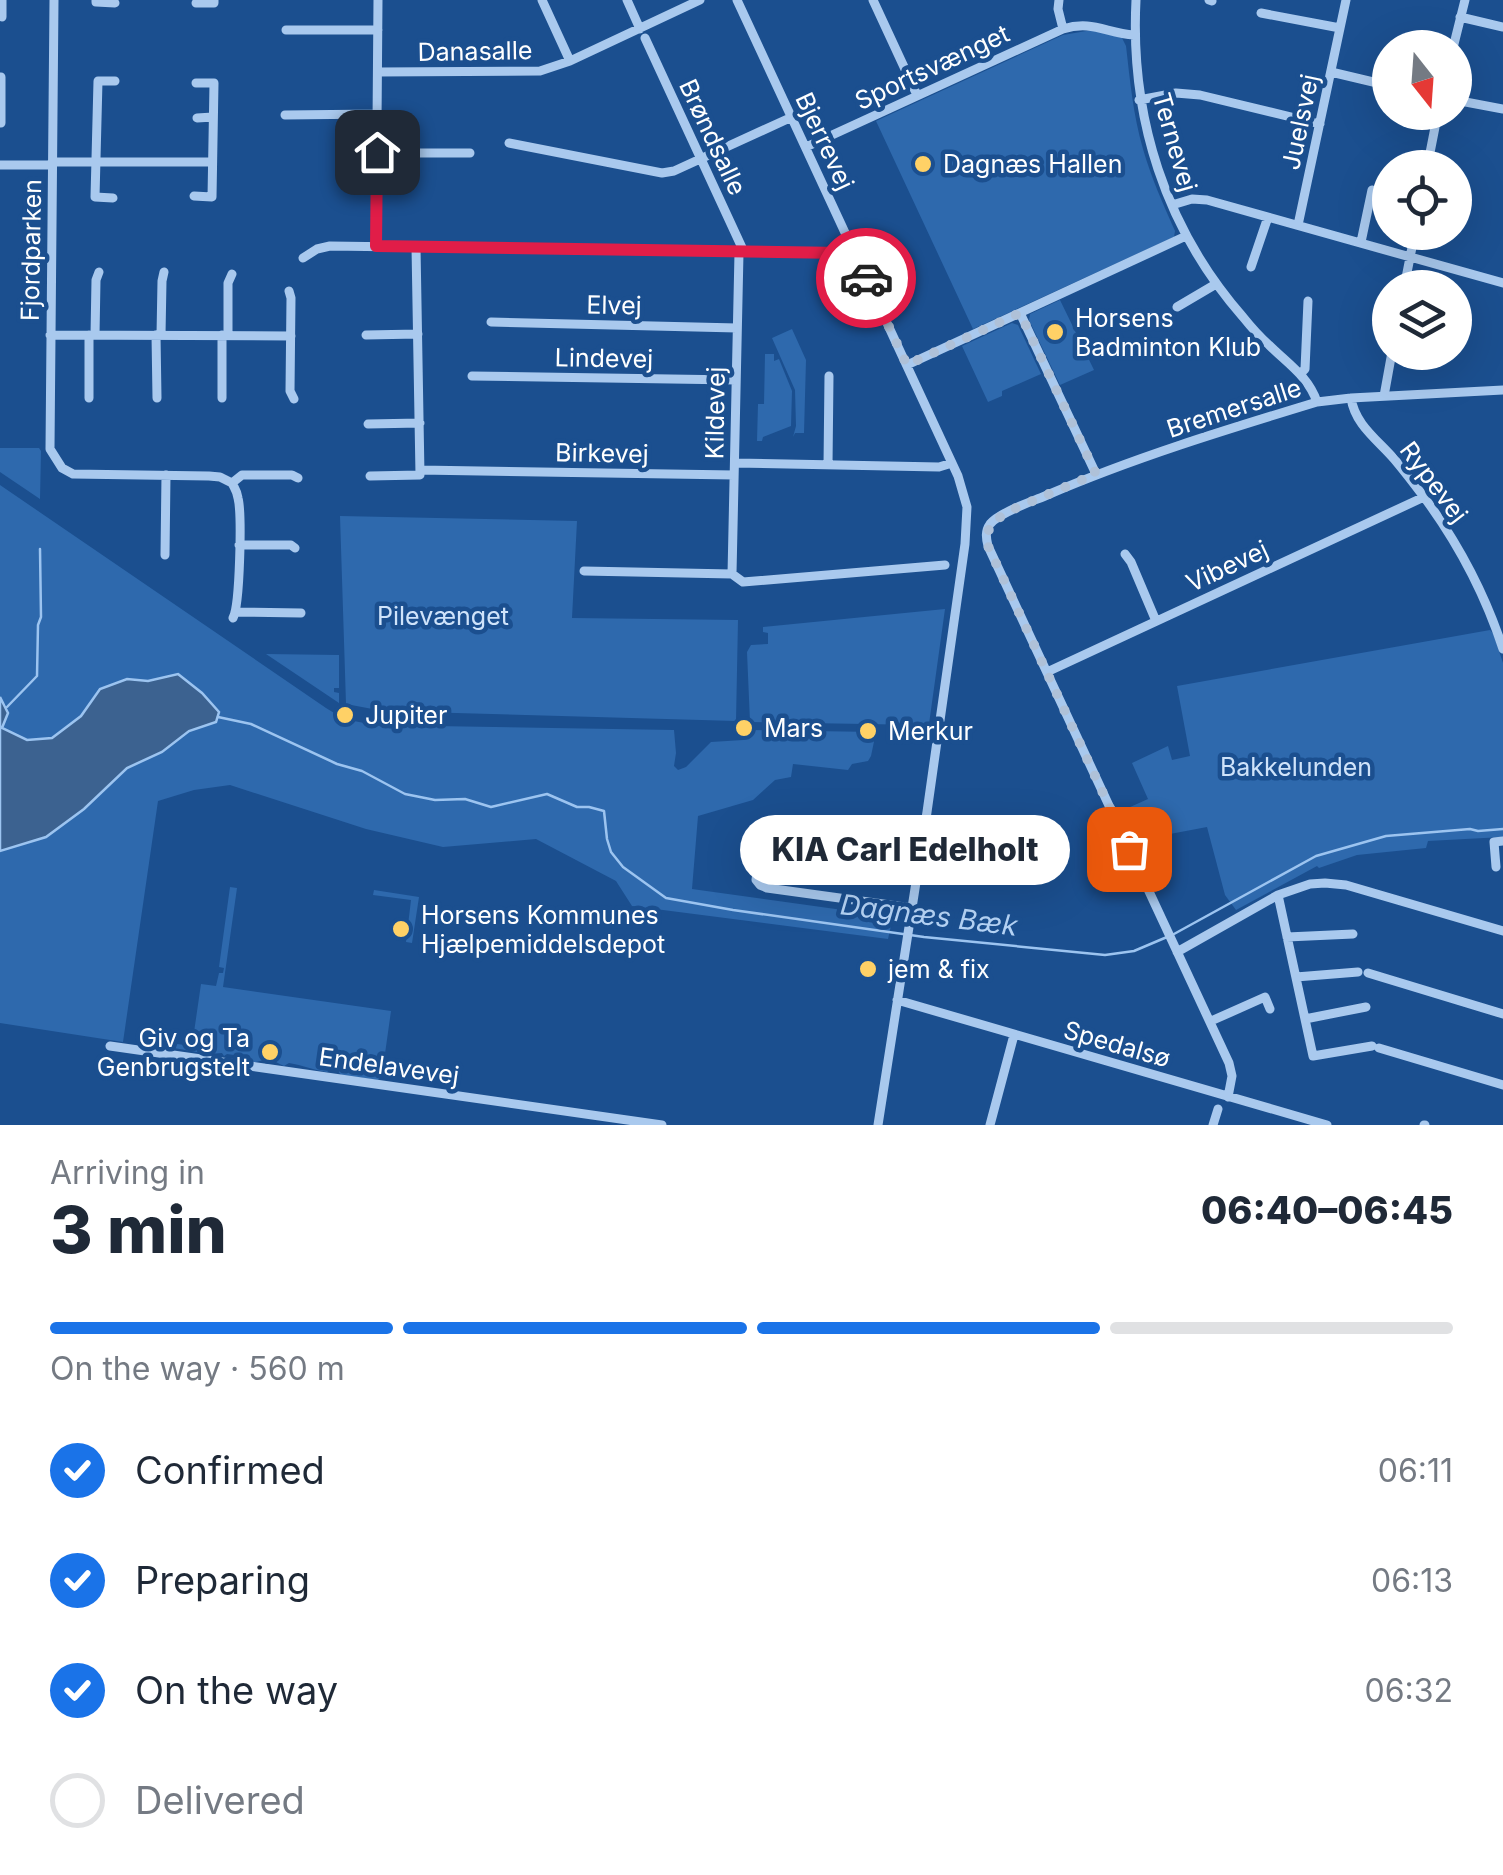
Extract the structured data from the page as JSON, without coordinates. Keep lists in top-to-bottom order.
{
  "streets": {
    "street": [
      "Danasalle",
      "Sportsvænget",
      "Juelsvej",
      "Brøndsalle",
      "Bjerrevej",
      "Ternevej",
      "Fjordparken",
      "Elvej",
      "Lindevej",
      "Bremersalle",
      "Kildevej",
      "Birkevej",
      "Rypevej",
      "Vibevej",
      "Spedalsø",
      "Endelavevej"
    ]
  },
  "crossings": [
    ["Danasalle", "Brøndsalle"],
    ["Sportsvænget", "Bjerrevej"],
    ["Sportsvænget", "Ternevej"],
    ["Brøndsalle", "Kildevej"],
    ["Ternevej", "Bremersalle"],
    ["Elvej", "Kildevej"],
    ["Lindevej", "Kildevej"],
    ["Bremersalle", "Rypevej"],
    ["Bremersalle", "Vibevej"],
    ["Kildevej", "Birkevej"],
    ["Rypevej", "Vibevej"]
  ],
  "water": ["Dagnæs Bæk"],
  "parks": ["Pilevænget", "Bakkelunden"],
  "places": [
    "Dagnæs Hallen",
    "Horsens Badminton Klub",
    "Jupiter",
    "Mars",
    "Merkur",
    "KIA Carl Edelholt",
    "Horsens Kommunes Hjælpemiddelsdepot",
    "jem & fix",
    "Giv og Ta Genbrugstelt"
  ],
  "north": "bottom",
  "page": {
    "bubble": "KIA Carl Edelholt",
    "heading": ["3 min", "Arriving in", "06:40–06:45"],
    "bar": "On the way · 560 m",
    "list": [
      ["Confirmed", "06:11"],
      ["Preparing", "06:13"],
      ["On the way", "06:32"],
      "Delivered"
    ]
  }
}
